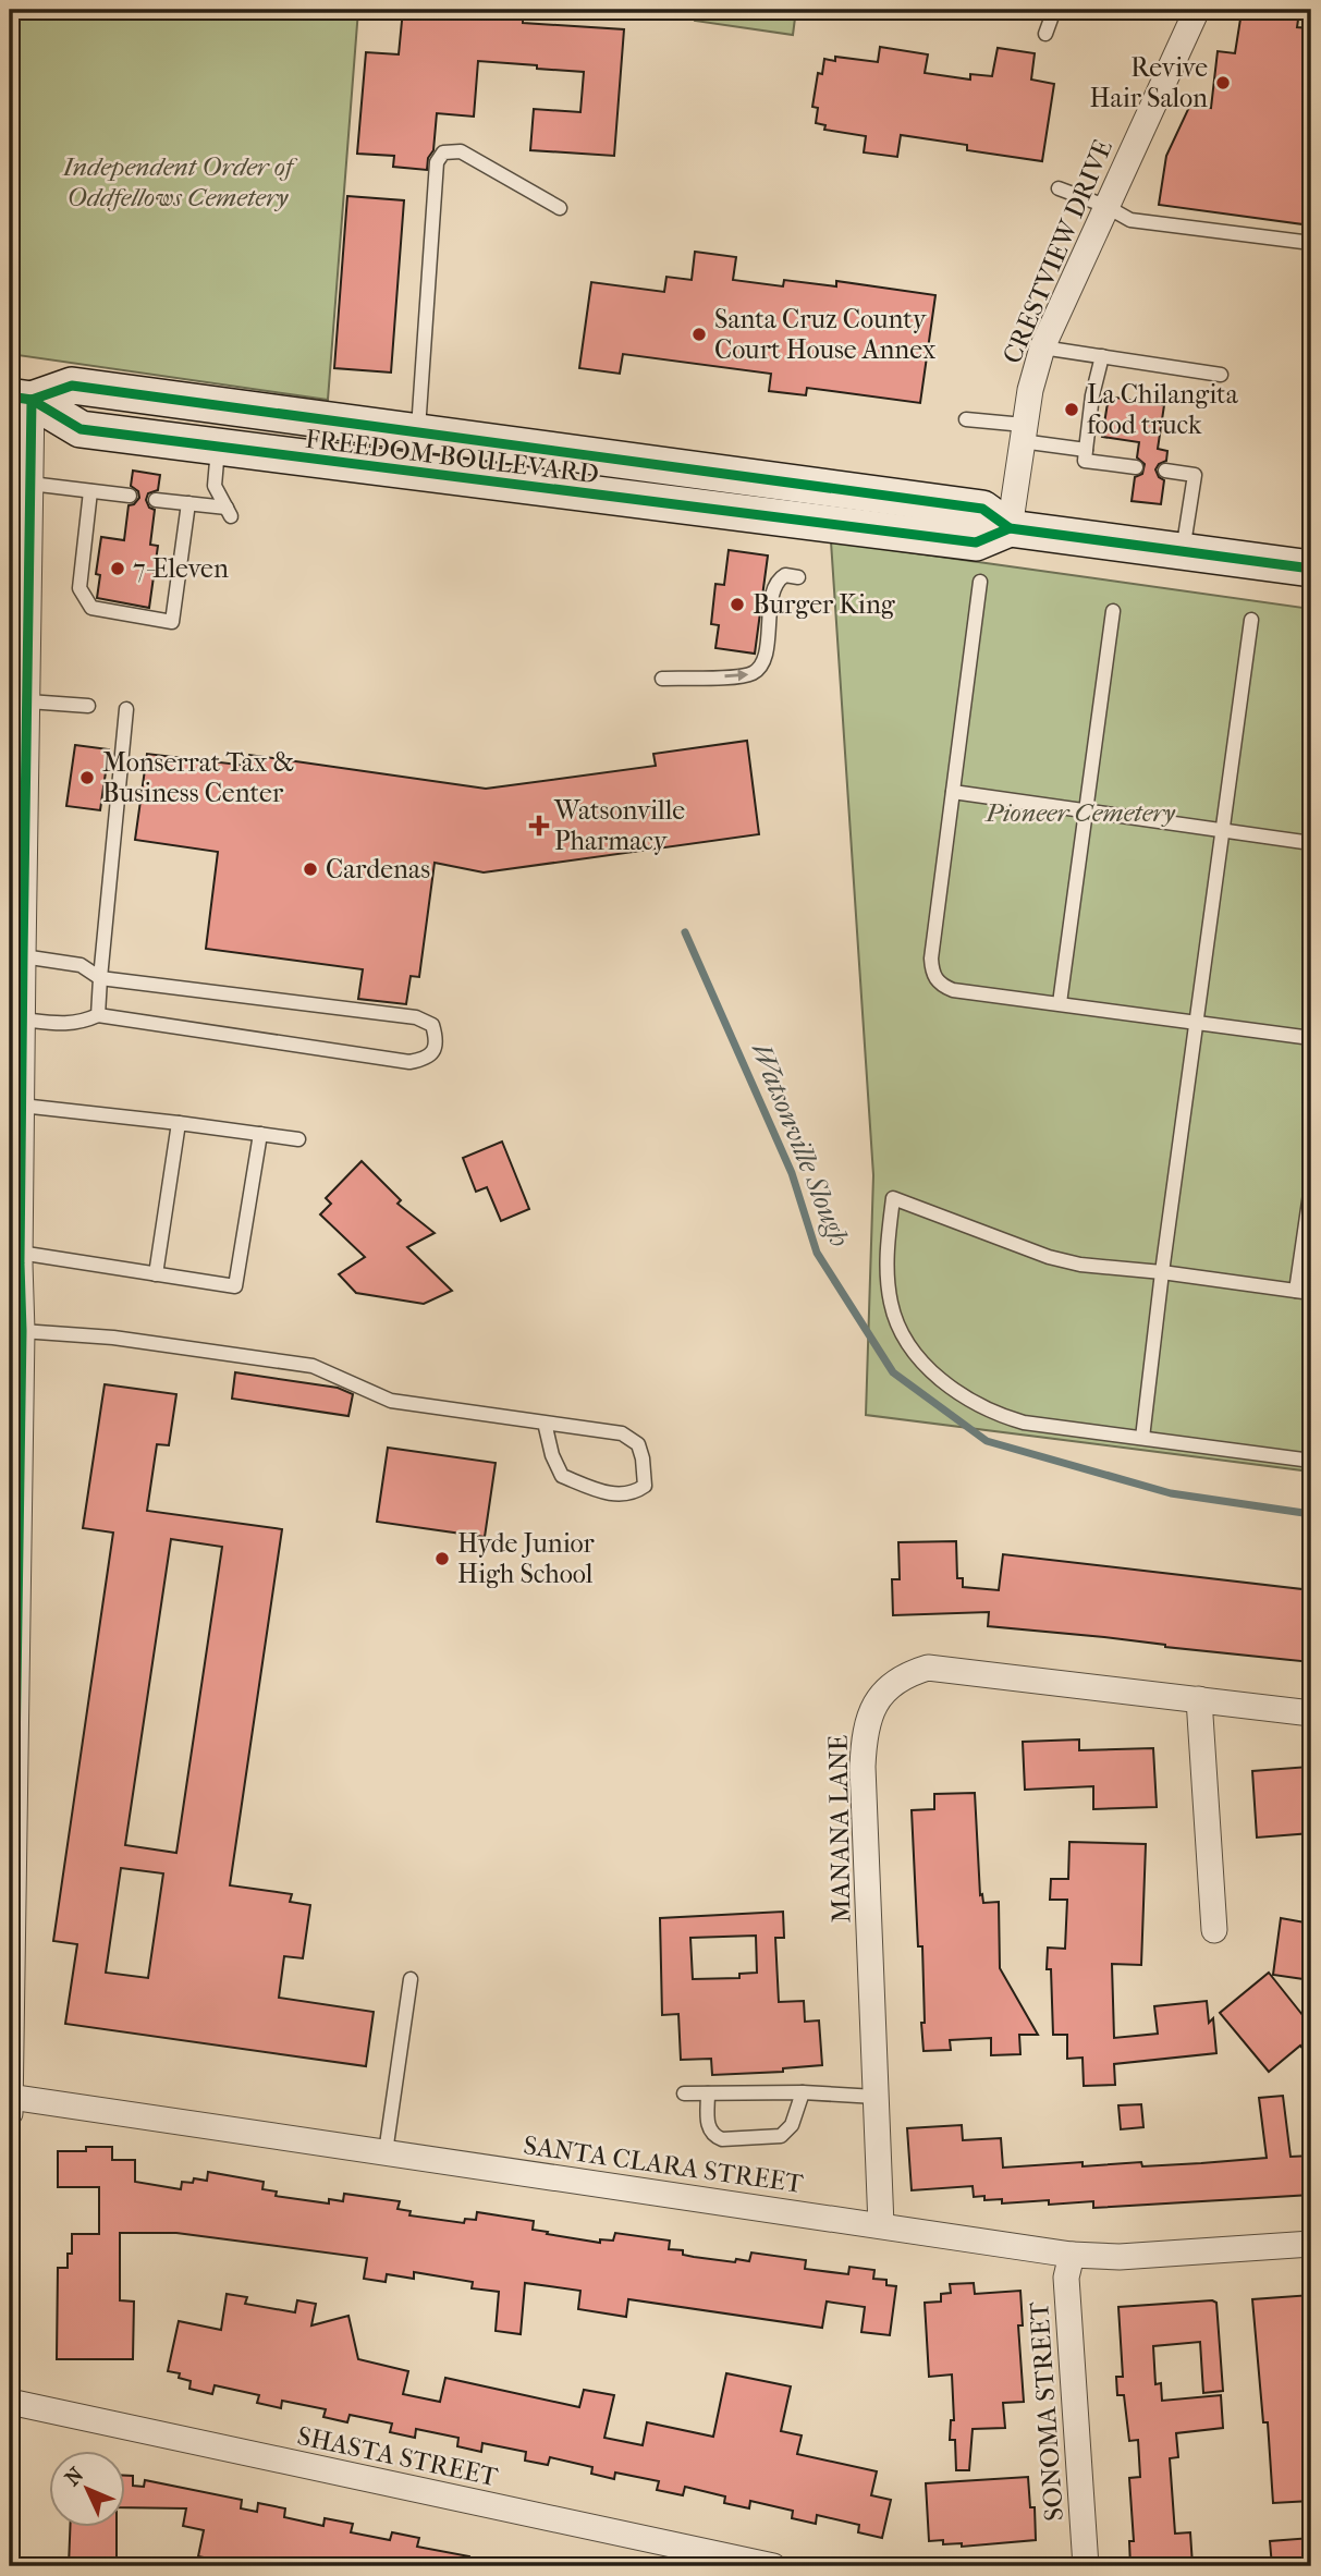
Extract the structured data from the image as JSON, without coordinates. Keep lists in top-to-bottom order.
{
  "streets": {
    "main road": ["FREEDOM BOULEVARD"],
    "street": [
      "CRESTVIEW DRIVE",
      "MANANA LANE",
      "SANTA CLARA STREET",
      "SONOMA STREET",
      "SHASTA STREET"
    ]
  },
  "crossings": [
    ["CRESTVIEW DRIVE", "FREEDOM BOULEVARD"],
    ["MANANA LANE", "SANTA CLARA STREET"],
    ["SANTA CLARA STREET", "SONOMA STREET"]
  ],
  "water": ["Watsonville Slough"],
  "parks": ["Independent Order of Oddfellows Cemetery", "Pioneer Cemetery"],
  "places": {
    "other": [
      "Revive Hair Salon",
      "Santa Cruz County Court House Annex",
      "La Chilangita food truck",
      "7-Eleven",
      "Burger King",
      "Monserrat Tax & Business Center",
      "Cardenas",
      "Hyde Junior High School"
    ],
    "health": ["Watsonville Pharmacy"]
  },
  "north": "top left"
}
